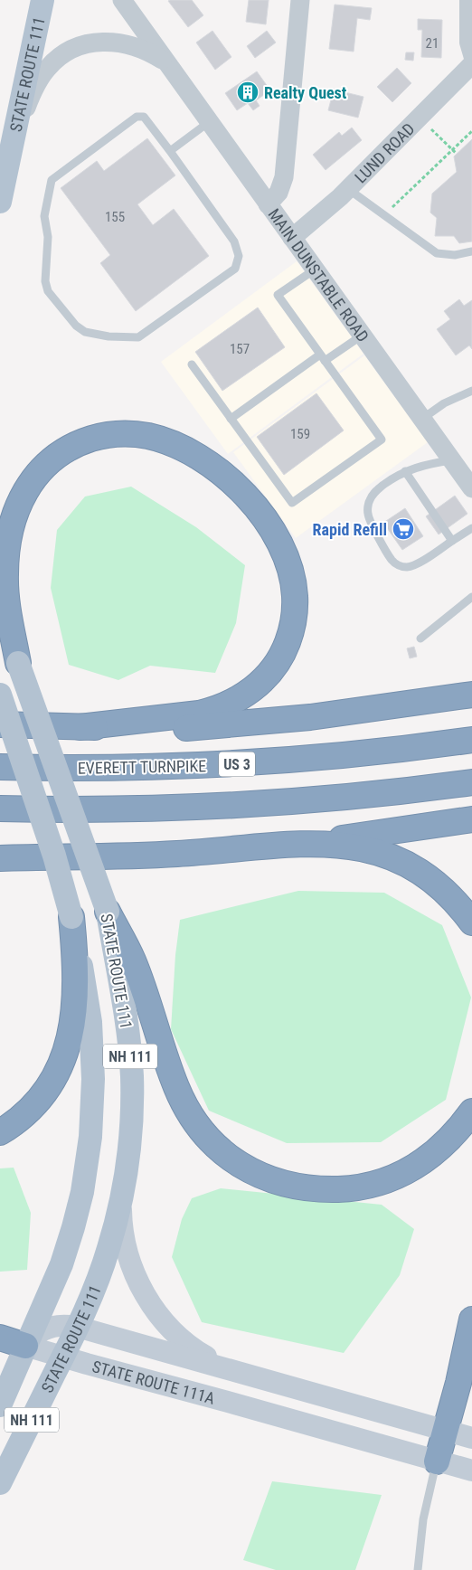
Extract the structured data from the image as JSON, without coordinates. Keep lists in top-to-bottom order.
{
  "streets": {
    "highway": ["US 3", "EVERETT TURNPIKE"],
    "main road": ["STATE ROUTE 111", "NH 111", "STATE ROUTE 111A"],
    "street": ["LUND ROAD", "MAIN DUNSTABLE ROAD"]
  },
  "crossings": [
    ["STATE ROUTE 111", "MAIN DUNSTABLE ROAD"],
    ["STATE ROUTE 111", "STATE ROUTE 111A"],
    ["LUND ROAD", "MAIN DUNSTABLE ROAD"]
  ],
  "places": {
    "building": ["Realty Quest"],
    "supermarket": ["Rapid Refill"]
  },
  "house_numbers": [
    "21",
    "155",
    "157",
    "159"
  ]
}
